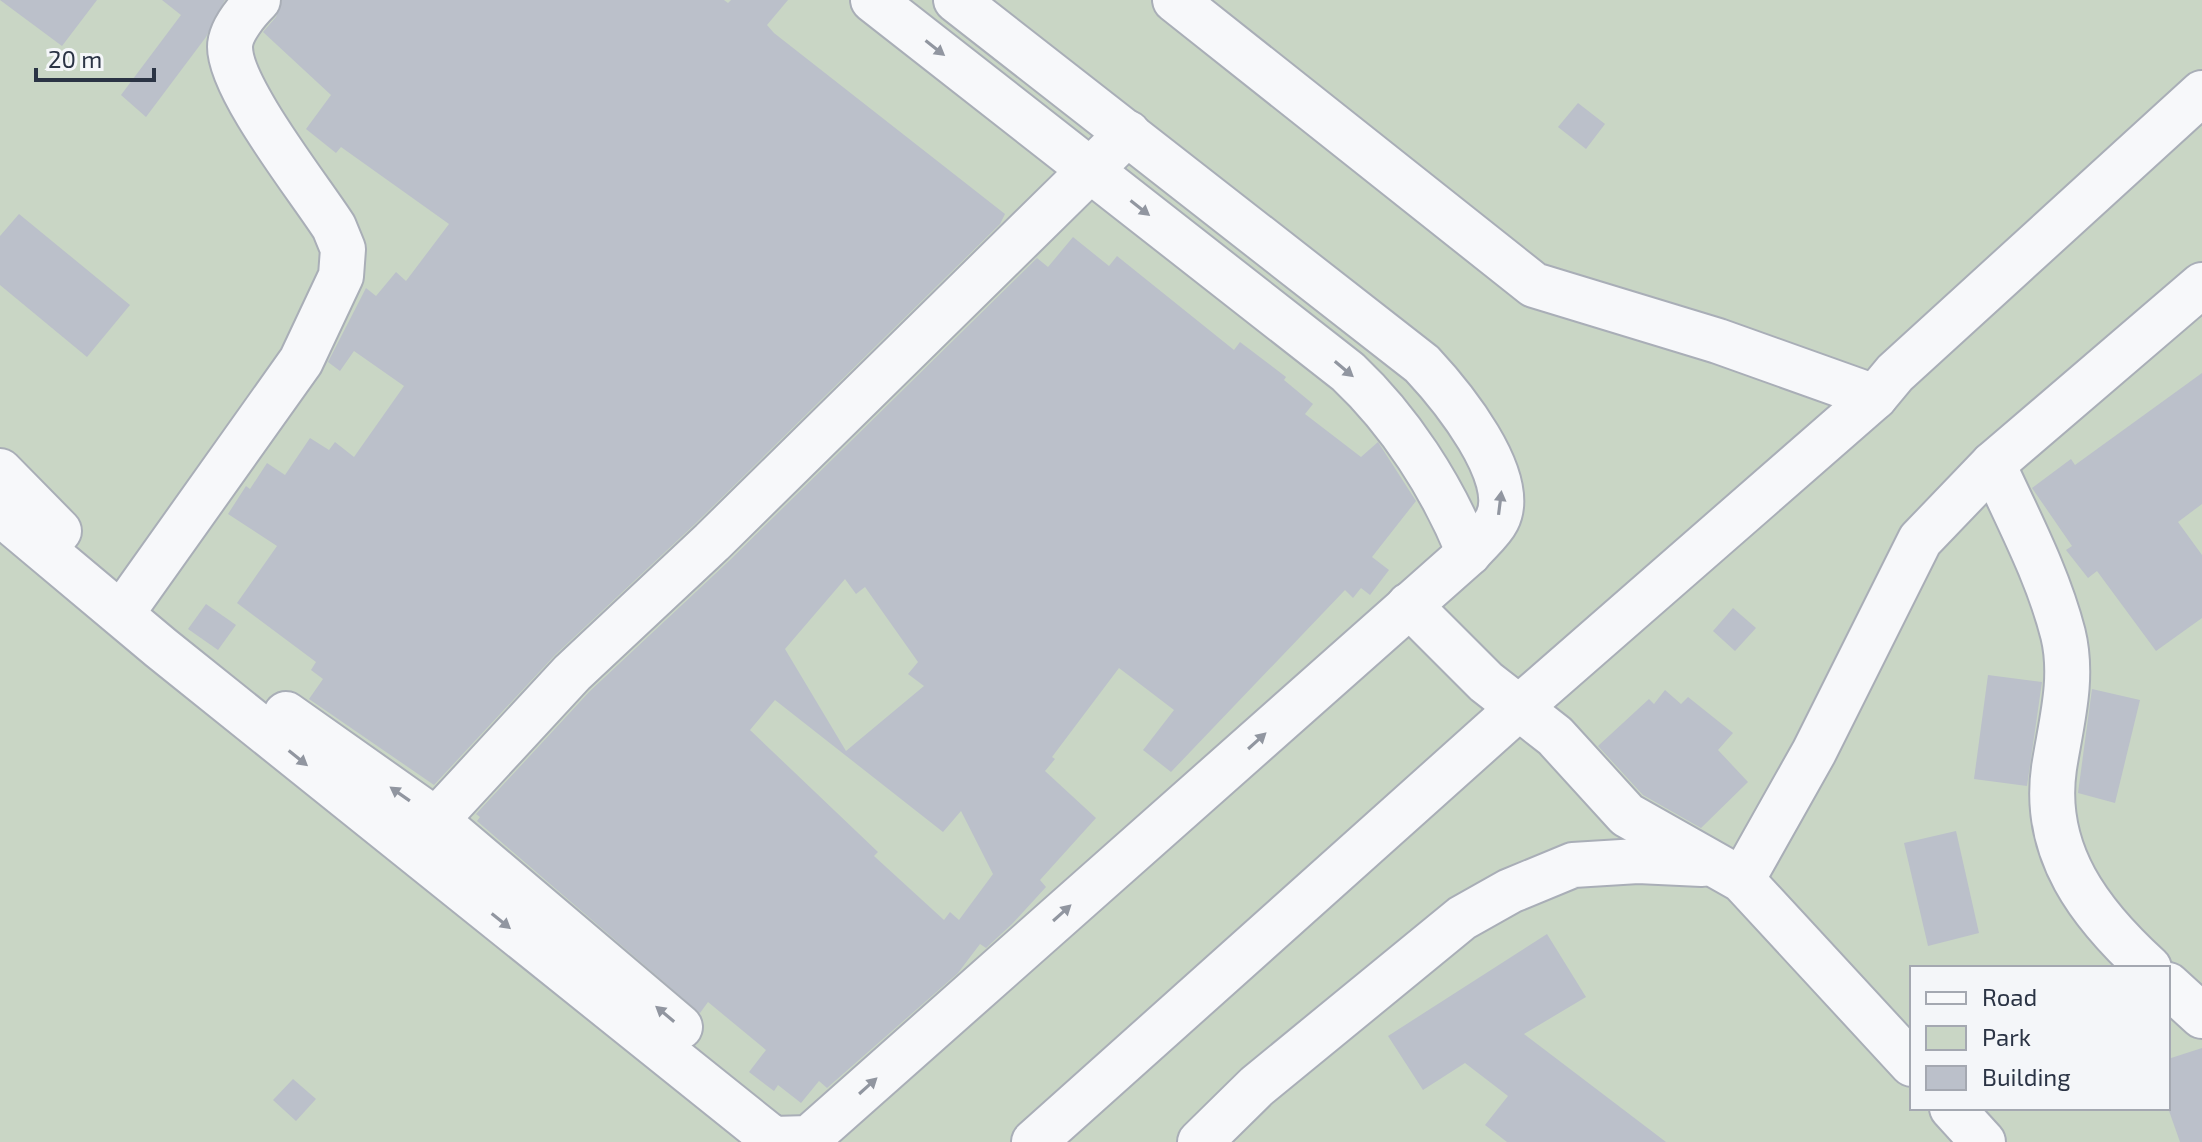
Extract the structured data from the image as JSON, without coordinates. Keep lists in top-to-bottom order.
{
  "legend": ["Road", "Park", "Building"],
  "scale_bar": "20 m"
}
